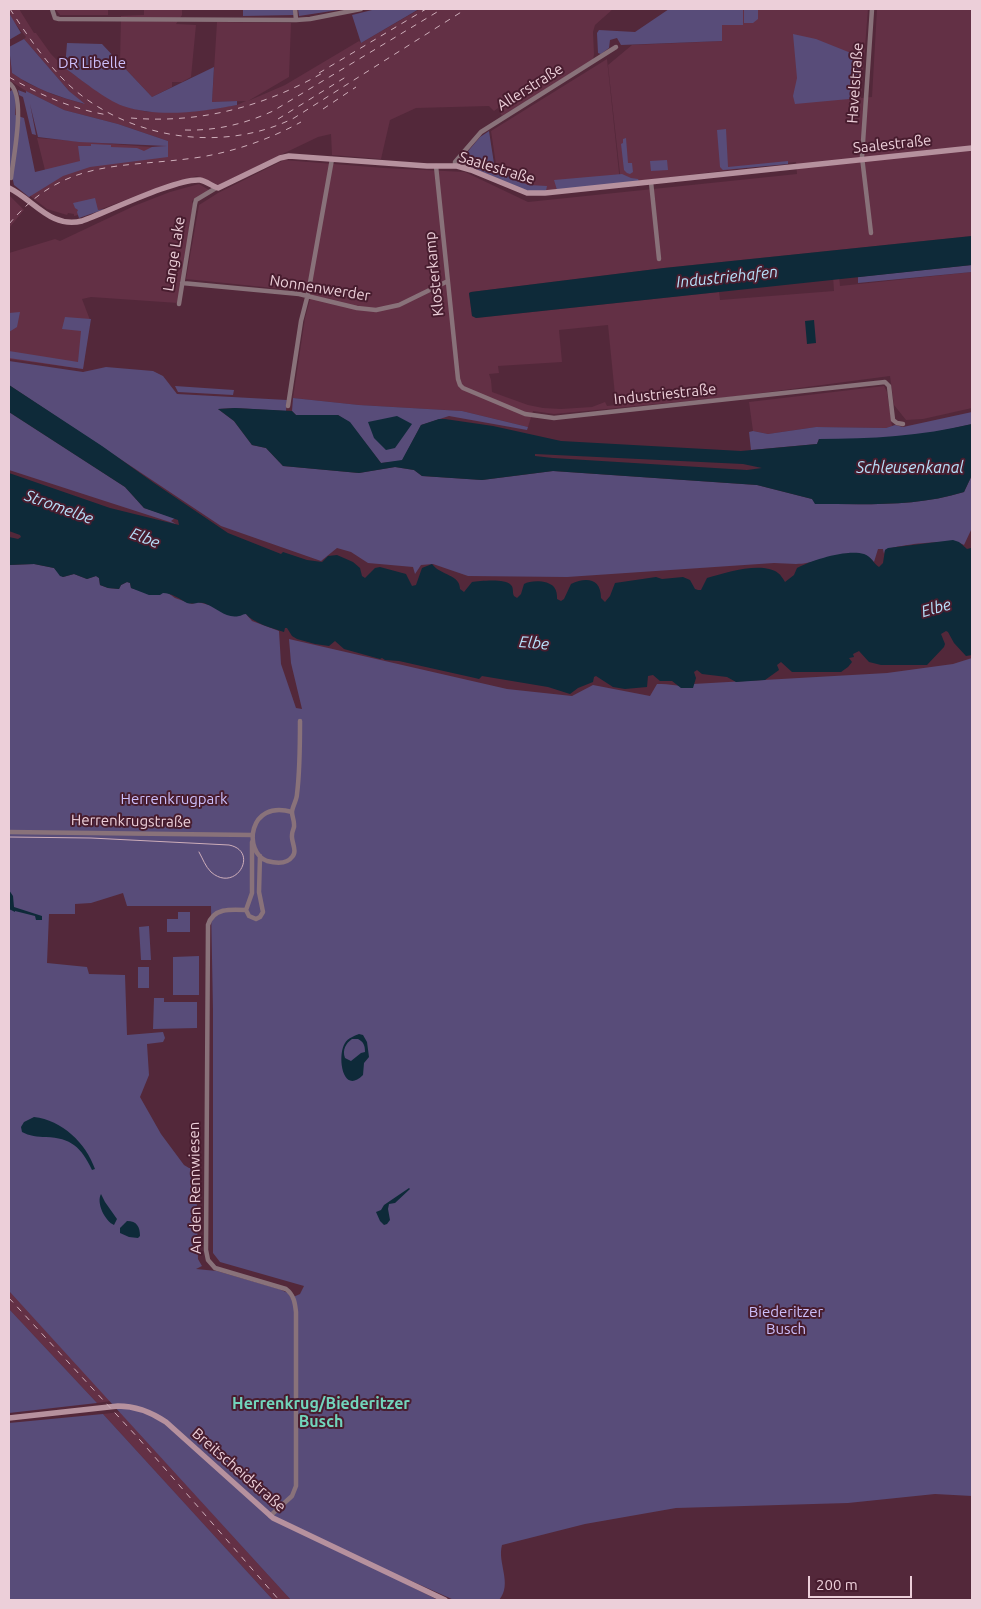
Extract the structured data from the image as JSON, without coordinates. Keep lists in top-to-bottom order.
{
  "streets": {
    "main road": ["Saalestraße", "Breitscheidstraße"],
    "street": [
      "Havelstraße",
      "Allerstraße",
      "Lange Lake",
      "Klosterkamp",
      "Nonnenwerder",
      "Industriestraße",
      "Herrenkrugstraße",
      "An den Rennwiesen"
    ]
  },
  "crossings": [
    ["Havelstraße", "Saalestraße"],
    ["Allerstraße", "Saalestraße"],
    ["Saalestraße", "Lange Lake"],
    ["Saalestraße", "Klosterkamp"],
    ["Lange Lake", "Nonnenwerder"],
    ["Klosterkamp", "Nonnenwerder"],
    ["Klosterkamp", "Industriestraße"],
    ["An den Rennwiesen", "Breitscheidstraße"]
  ],
  "districts": ["Herrenkrug/Biederitzer Busch"],
  "water": [
    "Industriehafen",
    "Schleusenkanal",
    "Stromelbe",
    "Elbe"
  ],
  "parks": ["DR Libelle", "Herrenkrugpark", "Biederitzer Busch"],
  "scale_bar": "200 m"
}
